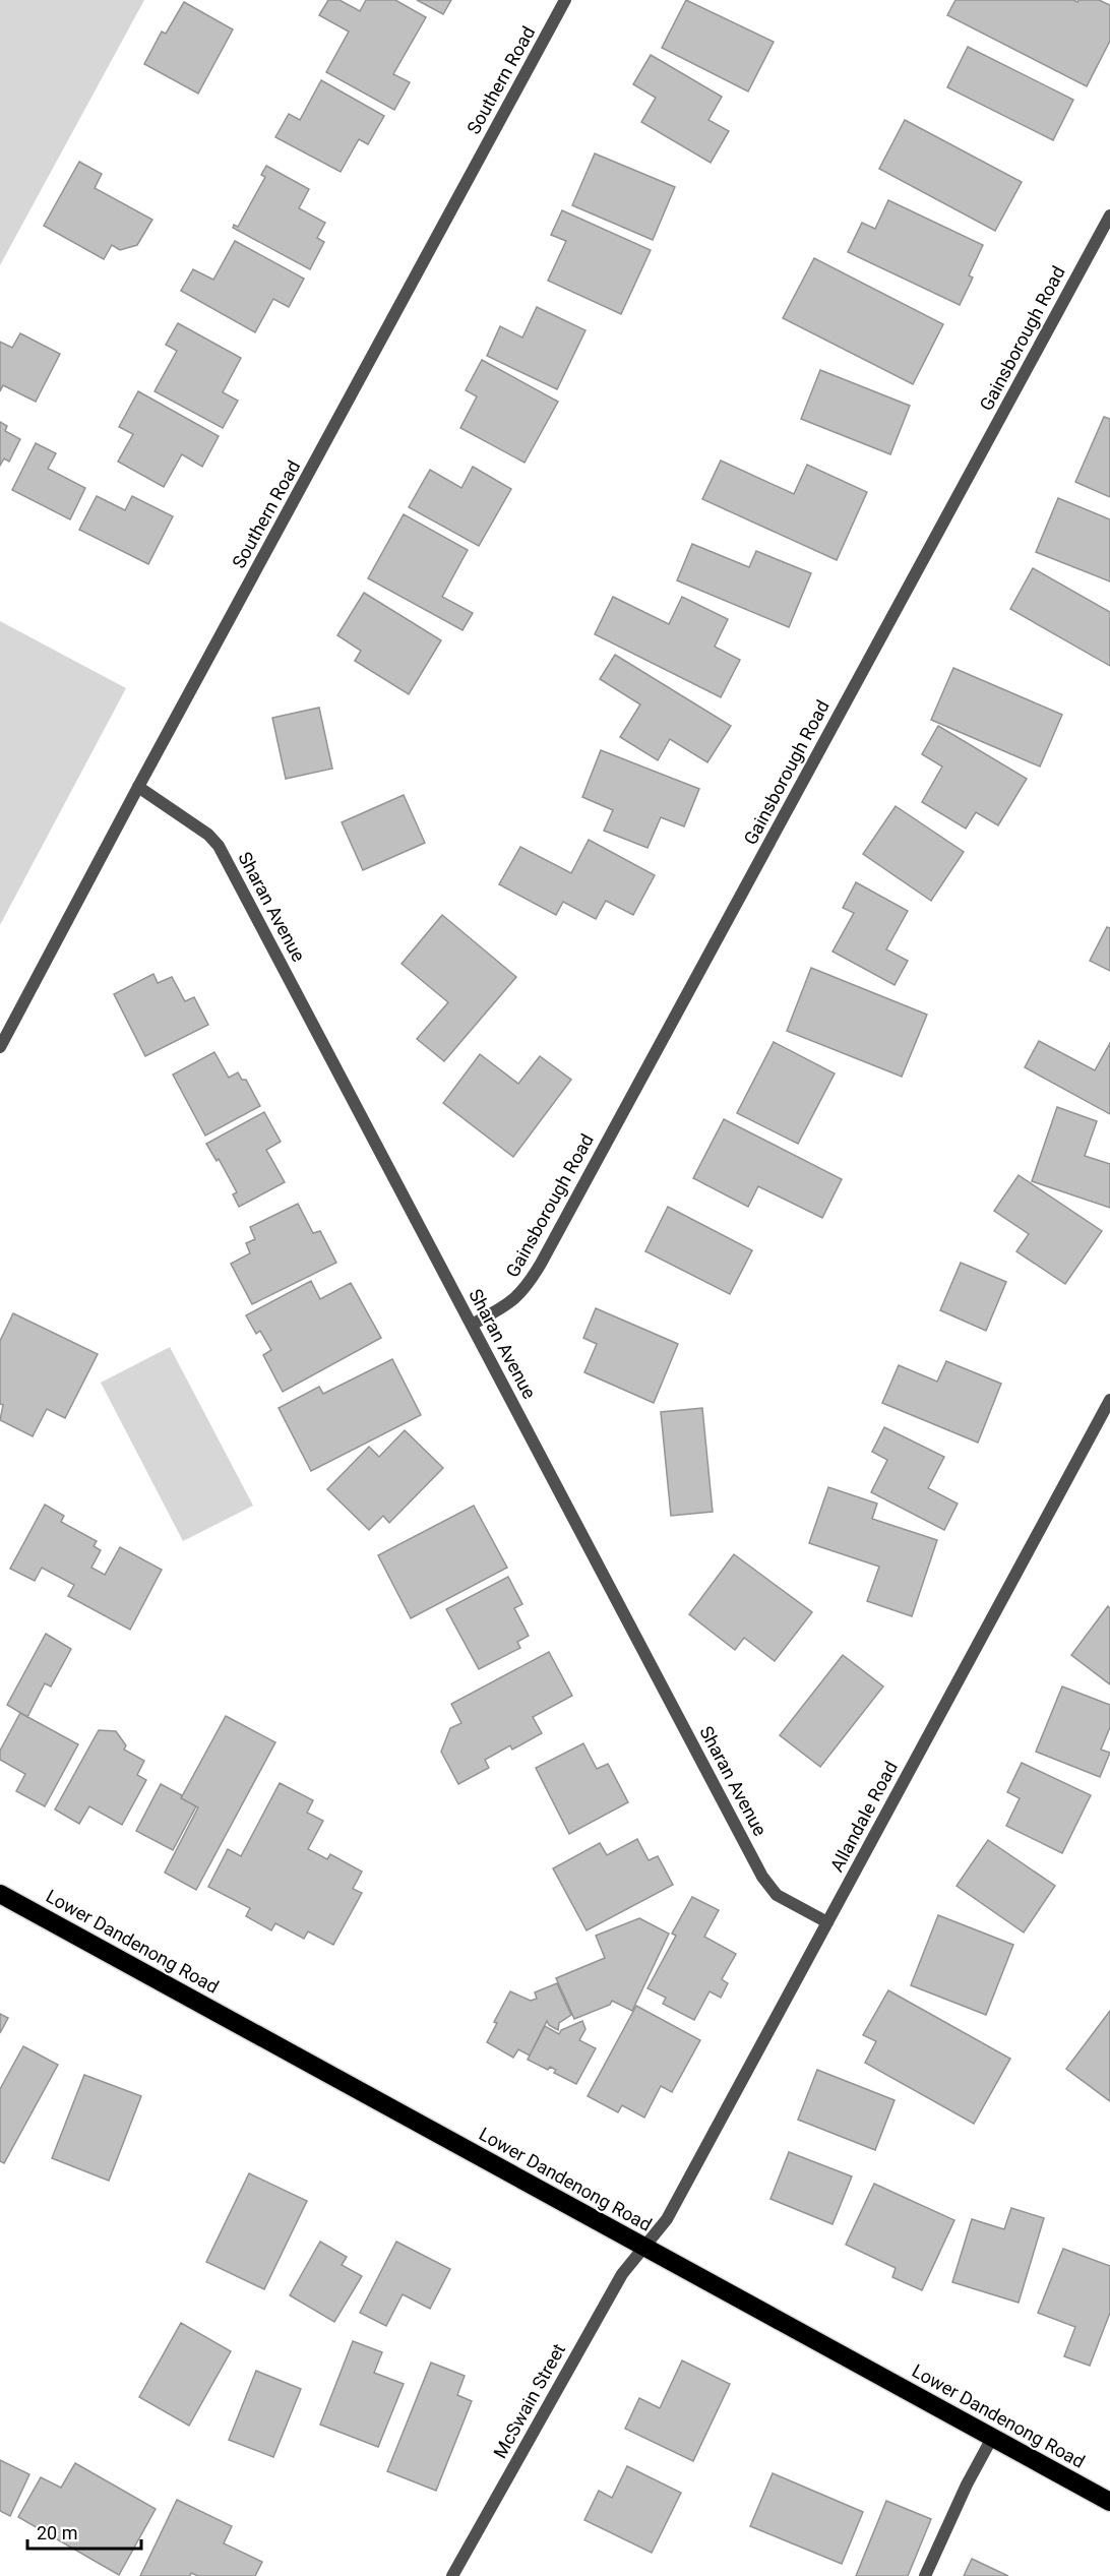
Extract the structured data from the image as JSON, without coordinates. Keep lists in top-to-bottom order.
{
  "streets": {
    "highway": ["Lower Dandenong Road"],
    "street": [
      "Southern Road",
      "Gainsborough Road",
      "Sharan Avenue",
      "Allandale Road",
      "McSwain Street"
    ]
  },
  "crossings": [
    ["Southern Road", "Sharan Avenue"],
    ["Gainsborough Road", "Sharan Avenue"],
    ["Sharan Avenue", "Allandale Road"],
    ["Allandale Road", "Lower Dandenong Road"],
    ["Allandale Road", "McSwain Street"],
    ["Lower Dandenong Road", "McSwain Street"]
  ],
  "scale_bar": "20 m"
}
